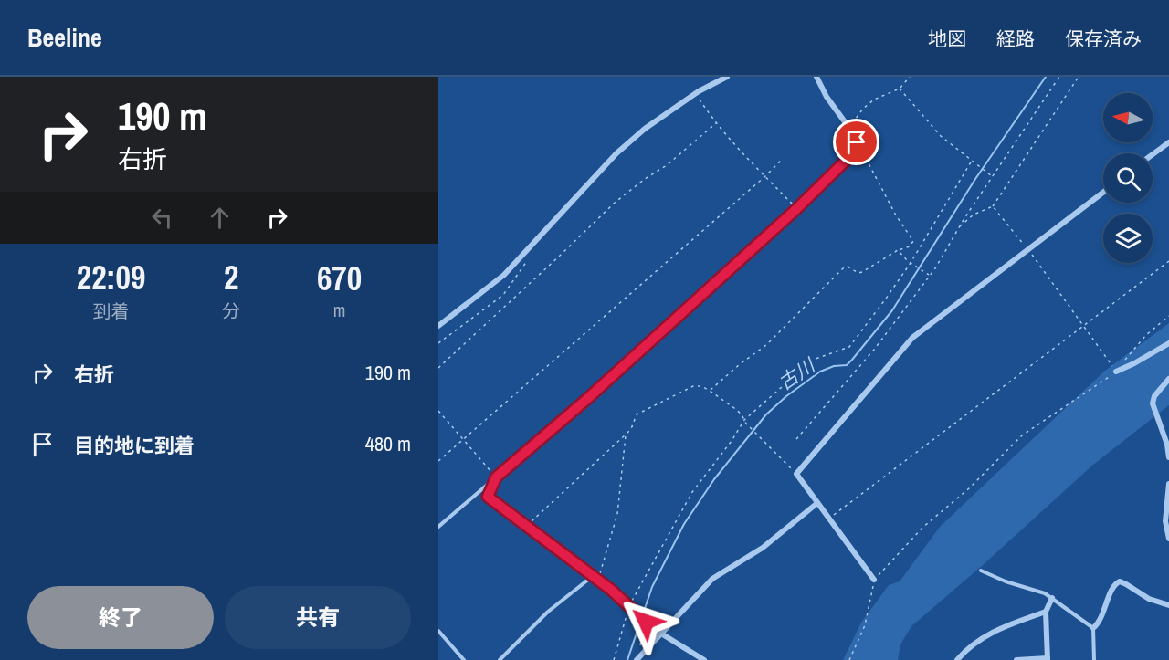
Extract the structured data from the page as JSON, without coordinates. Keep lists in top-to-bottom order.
{
  "water": ["古川"],
  "north": "left",
  "page": {
    "header": "Beeline",
    "nav": ["地図", "経路", "保存済み"],
    "turn": ["190 m", "右折"],
    "eta": [
      "22:09",
      "到着",
      "2",
      "分",
      "670",
      "m"
    ],
    "list": [
      {
        "name": "右折",
        "value": "190 m"
      },
      {
        "name": "目的地に到着",
        "value": "480 m"
      }
    ],
    "buttons": ["終了", "共有"]
  }
}
